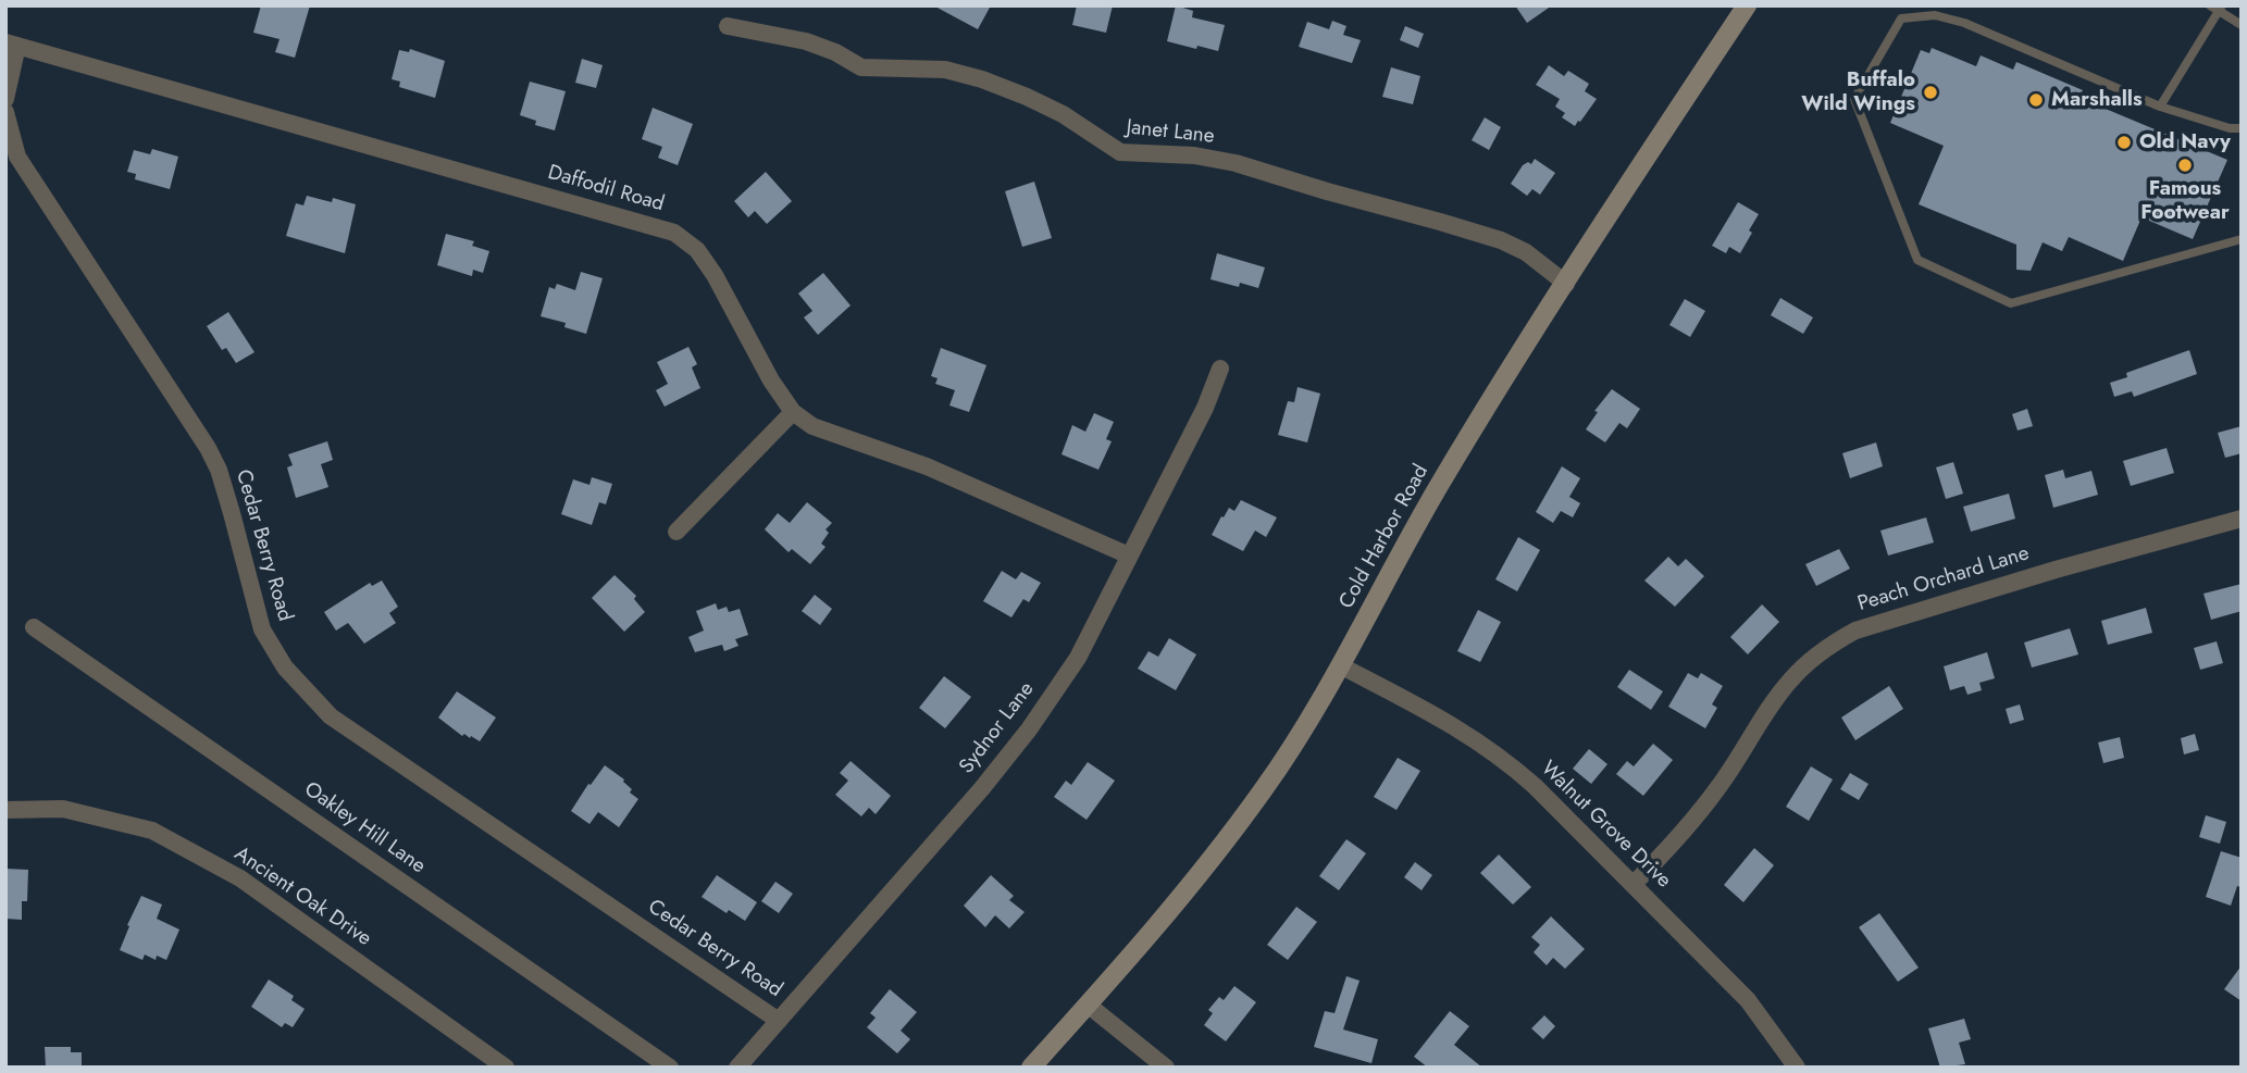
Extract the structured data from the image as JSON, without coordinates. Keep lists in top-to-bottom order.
{
  "streets": {
    "main road": ["Cold Harbor Road"],
    "street": [
      "Janet Lane",
      "Daffodil Road",
      "Cedar Berry Road",
      "Peach Orchard Lane",
      "Sydnor Lane",
      "Walnut Grove Drive",
      "Oakley Hill Lane",
      "Ancient Oak Drive"
    ]
  },
  "crossings": [
    ["Janet Lane", "Cold Harbor Road"],
    ["Daffodil Road", "Sydnor Lane"],
    ["Cold Harbor Road", "Walnut Grove Drive"],
    ["Cedar Berry Road", "Sydnor Lane"],
    ["Peach Orchard Lane", "Walnut Grove Drive"]
  ],
  "places": [
    "Buffalo Wild Wings",
    "Marshalls",
    "Old Navy",
    "Famous Footwear"
  ]
}
